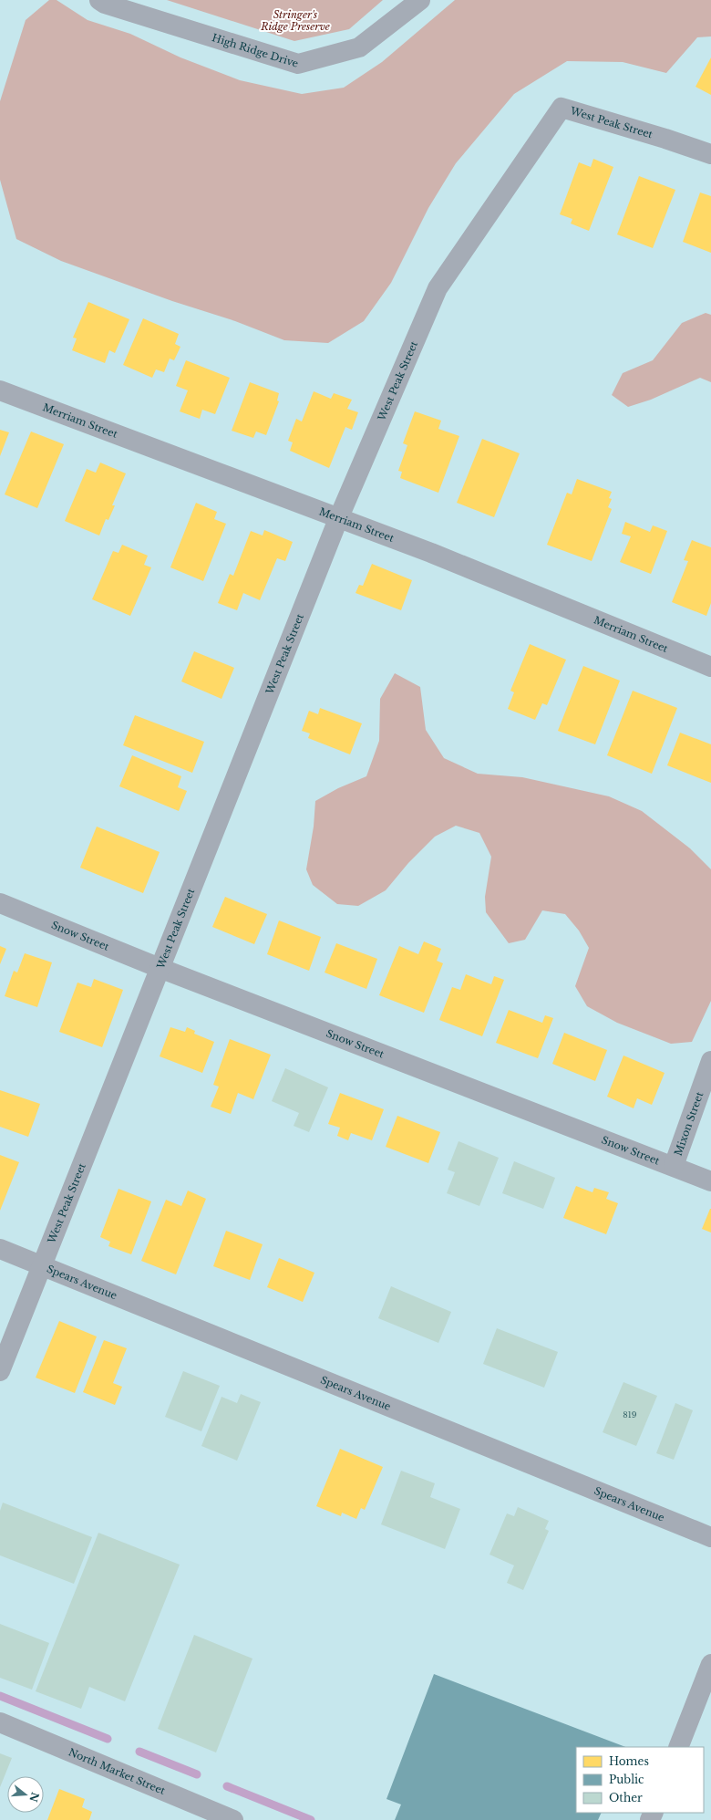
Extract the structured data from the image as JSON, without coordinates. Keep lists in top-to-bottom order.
{
  "streets": {
    "street": [
      "High Ridge Drive",
      "West Peak Street",
      "Merriam Street",
      "Snow Street",
      "Mixon Street",
      "Spears Avenue",
      "North Market Street"
    ]
  },
  "crossings": [
    ["West Peak Street", "Merriam Street"],
    ["West Peak Street", "Snow Street"],
    ["West Peak Street", "Spears Avenue"],
    ["Snow Street", "Mixon Street"]
  ],
  "parks": ["Stringer's Ridge Preserve"],
  "house_numbers": ["819"],
  "legend": ["Homes", "Public", "Other"],
  "north": "right"
}
